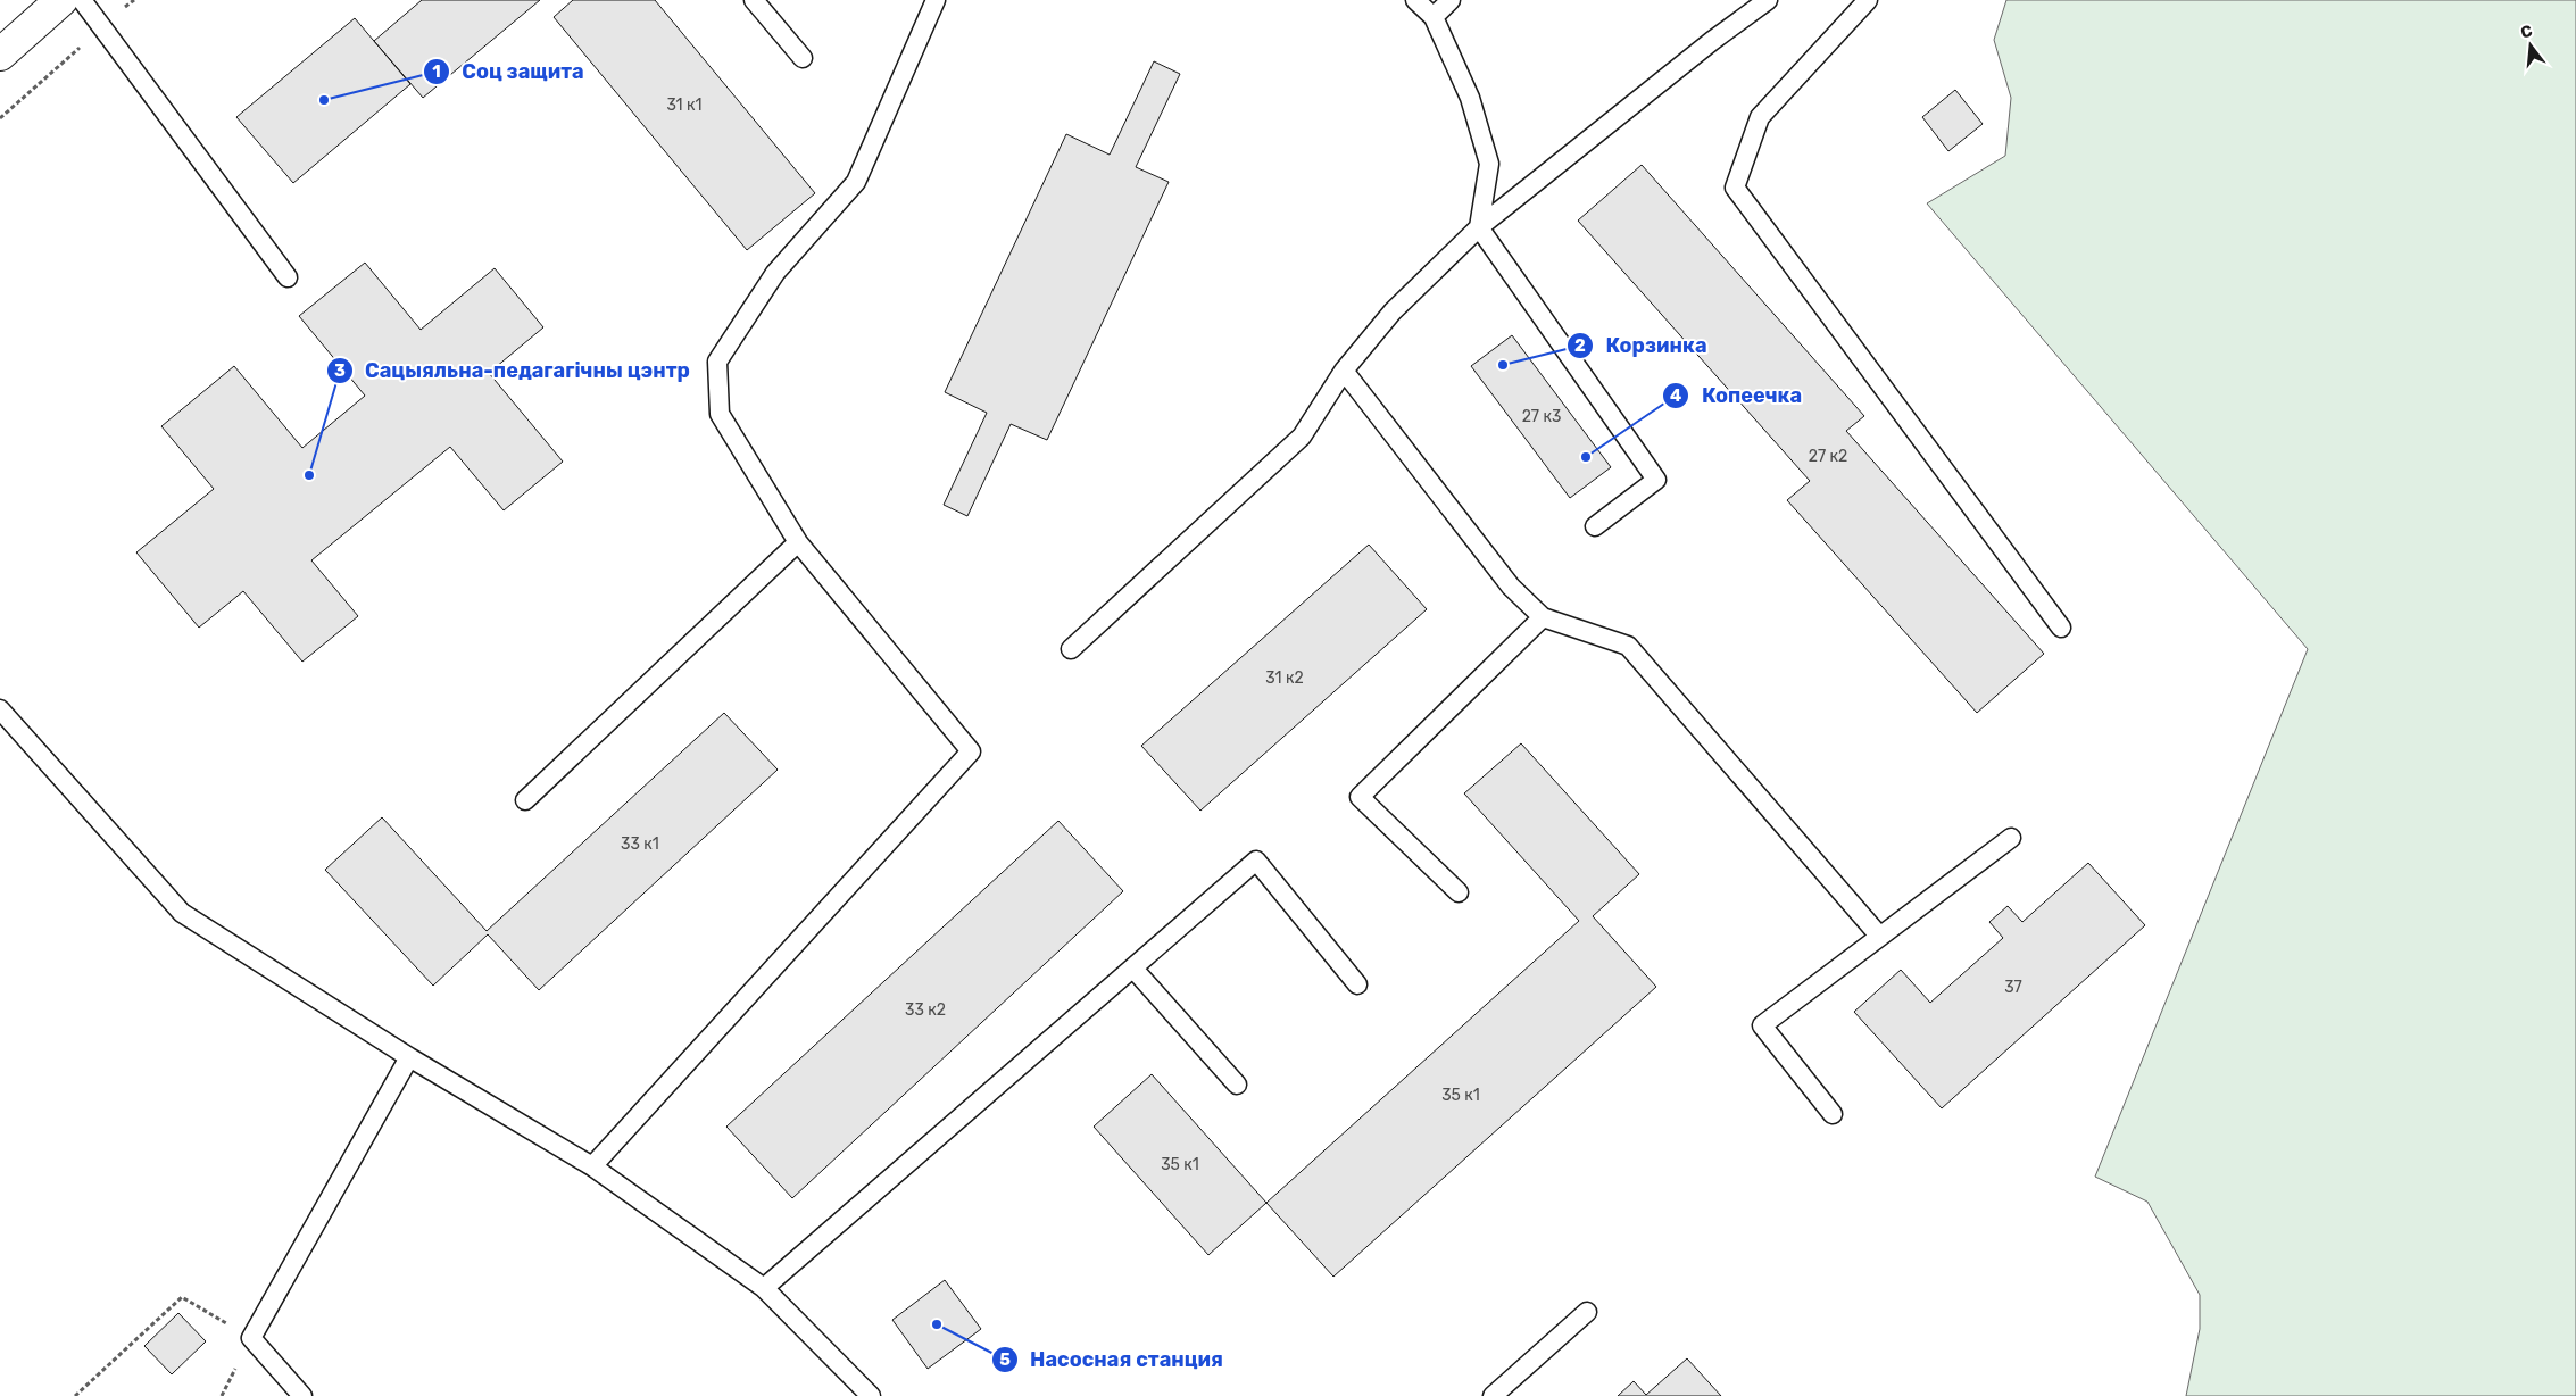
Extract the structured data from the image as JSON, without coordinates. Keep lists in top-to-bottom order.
{
  "places": [
    "Соц защита",
    "Корзинка",
    "Копеечка",
    "Сацыяльна-педагагічны цэнтр",
    "Насосная станция"
  ],
  "house_numbers": [
    "31 к1",
    "27 к3",
    "27 к2",
    "31 к2",
    "33 к1",
    "37",
    "33 к2",
    "35 к1",
    "35 к1"
  ],
  "north": "top"
}
